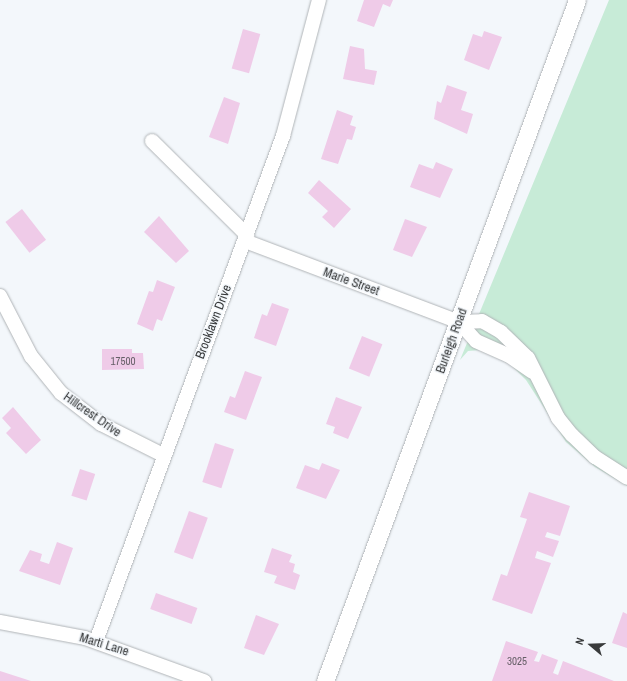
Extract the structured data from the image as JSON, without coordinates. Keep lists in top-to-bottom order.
{
  "streets": {
    "street": [
      "Marie Street",
      "Brooklawn Drive",
      "Burleigh Road",
      "Hillcrest Drive",
      "Marti Lane"
    ]
  },
  "crossings": [
    ["Marie Street", "Brooklawn Drive"],
    ["Marie Street", "Burleigh Road"],
    ["Brooklawn Drive", "Hillcrest Drive"],
    ["Brooklawn Drive", "Marti Lane"]
  ],
  "house_numbers": ["17500", "3025"],
  "north": "left"
}
